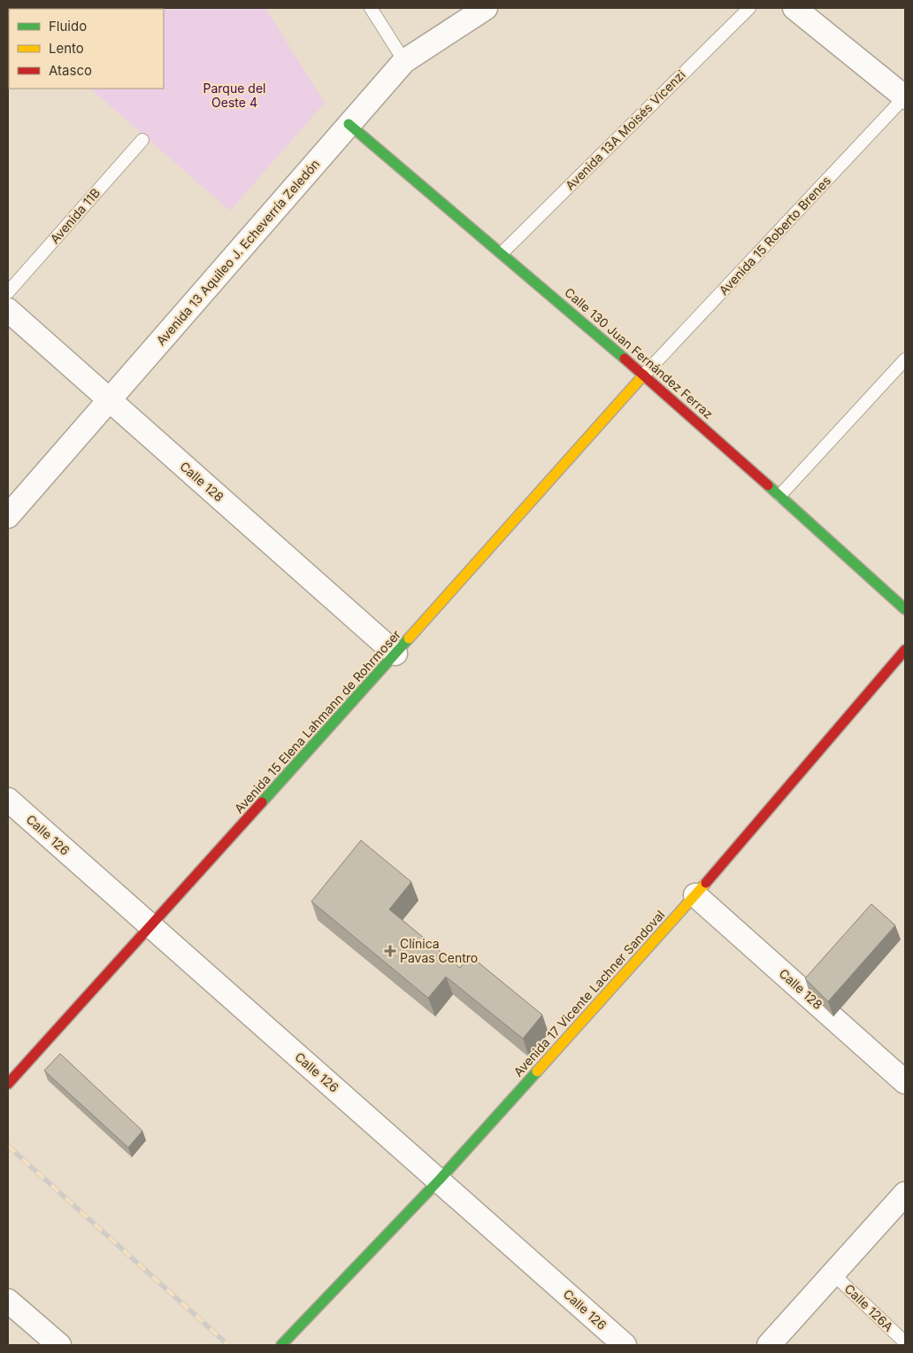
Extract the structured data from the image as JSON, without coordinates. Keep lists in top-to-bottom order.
{
  "streets": {
    "street": [
      "Avenida 13 Aquileo J. Echeverría Zeledón",
      "Calle 130 Juan Fernández Ferraz",
      "Calle 128",
      "Avenida 15 Elena Lahmann de Rohrmoser",
      "Calle 126",
      "Avenida 17 Vicente Lachner Sandoval"
    ],
    "lane": [
      "Avenida 13A Moisés Vicenzi",
      "Avenida 11B",
      "Avenida 15 Roberto Brenes",
      "Calle 126A"
    ]
  },
  "crossings": [
    ["Avenida 13A Moisés Vicenzi", "Calle 130 Juan Fernández Ferraz"],
    ["Avenida 15 Roberto Brenes", "Calle 130 Juan Fernández Ferraz"],
    ["Avenida 15 Roberto Brenes", "Avenida 15 Elena Lahmann de Rohrmoser"],
    ["Avenida 13 Aquileo J. Echeverría Zeledón", "Calle 130 Juan Fernández Ferraz"],
    ["Avenida 13 Aquileo J. Echeverría Zeledón", "Calle 128"],
    ["Calle 130 Juan Fernández Ferraz", "Avenida 15 Elena Lahmann de Rohrmoser"],
    ["Calle 128", "Avenida 15 Elena Lahmann de Rohrmoser"],
    ["Calle 128", "Avenida 17 Vicente Lachner Sandoval"],
    ["Avenida 15 Elena Lahmann de Rohrmoser", "Calle 126"],
    ["Calle 126", "Avenida 17 Vicente Lachner Sandoval"]
  ],
  "parks": ["Parque del Oeste 4"],
  "places": {
    "health": ["Clínica Pavas Centro"]
  },
  "legend": ["Fluido", "Lento", "Atasco"]
}
